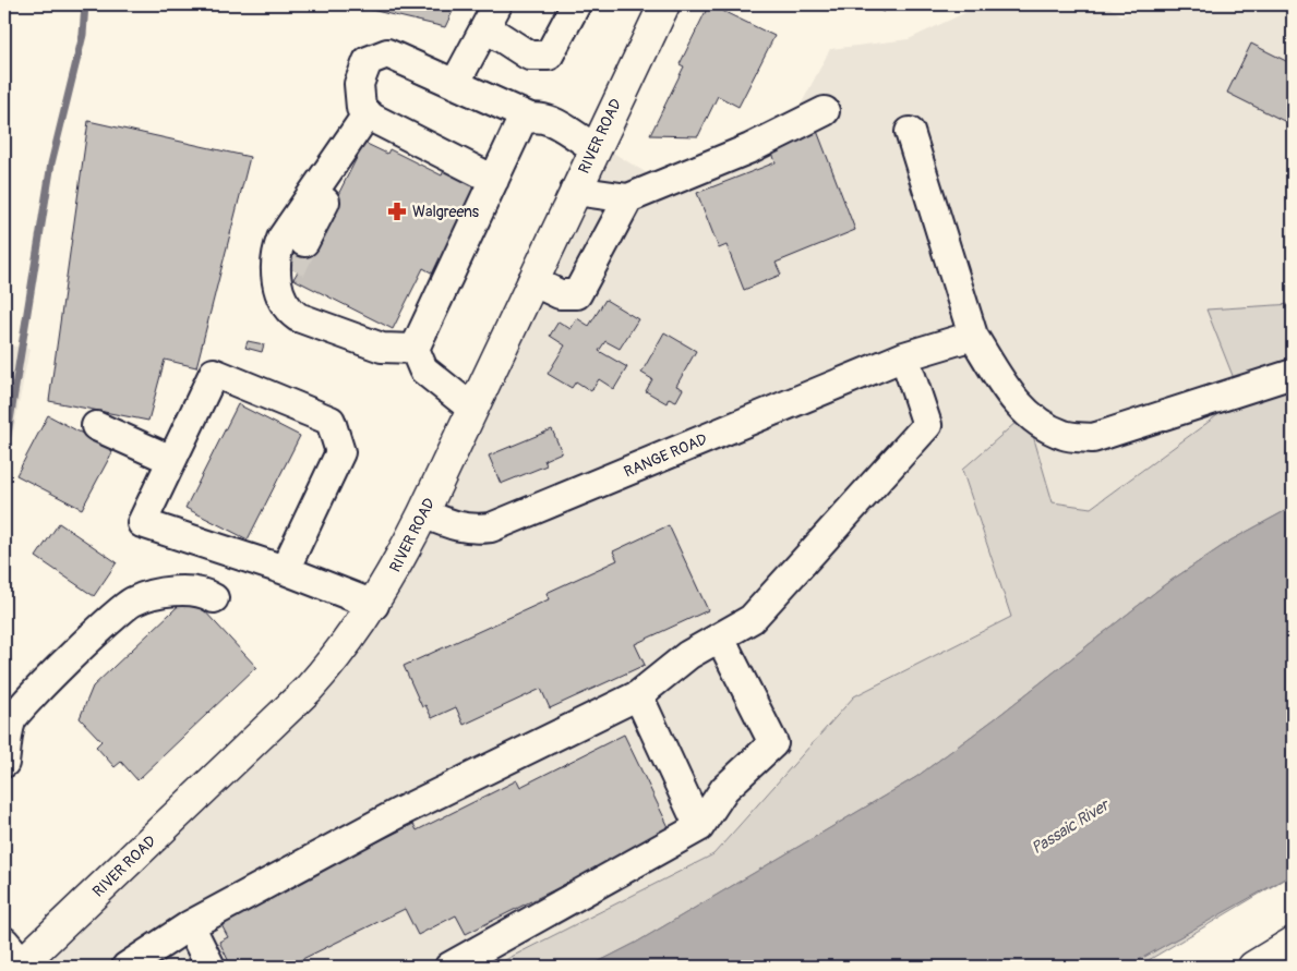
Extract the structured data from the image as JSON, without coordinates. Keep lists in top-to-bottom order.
{
  "streets": {
    "main road": ["RIVER ROAD"],
    "street": ["RANGE ROAD"]
  },
  "crossings": [
    ["RIVER ROAD", "RANGE ROAD"]
  ],
  "water": ["Passaic River"],
  "places": {
    "pharmacy": ["Walgreens"]
  }
}
